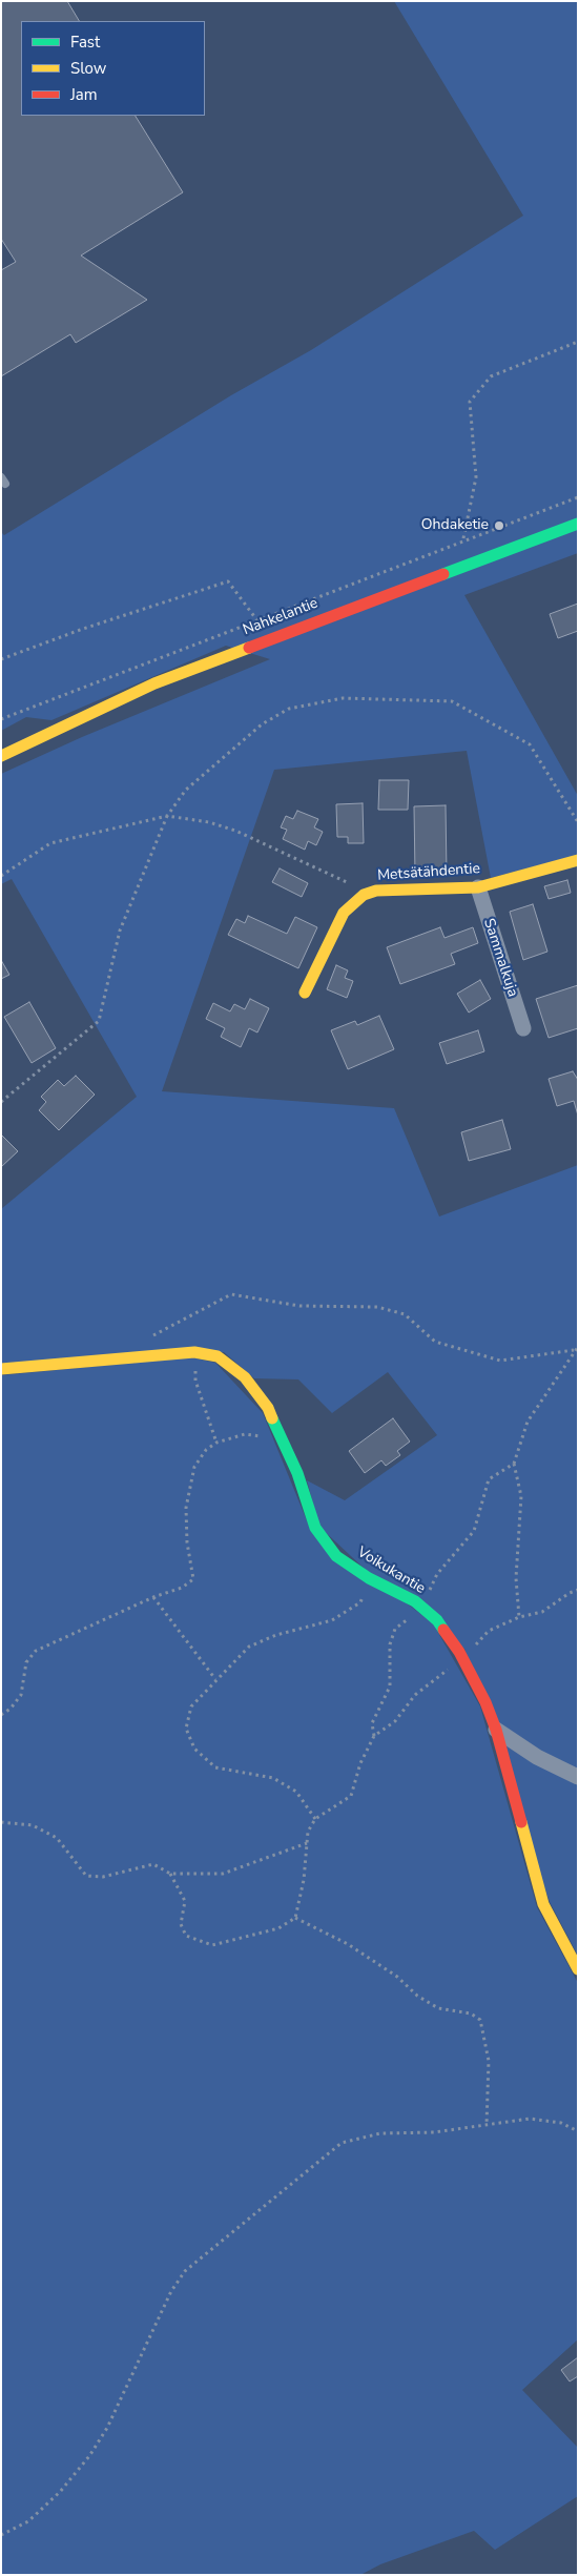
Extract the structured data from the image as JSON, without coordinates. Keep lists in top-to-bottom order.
{
  "streets": {
    "street": [
      "Nahkelantie",
      "Metsätähdentie",
      "Sammalkuja",
      "Voikukantie"
    ]
  },
  "crossings": [
    ["Metsätähdentie", "Sammalkuja"]
  ],
  "places": ["Ohdaketie"],
  "legend": ["Fast", "Slow", "Jam"]
}
